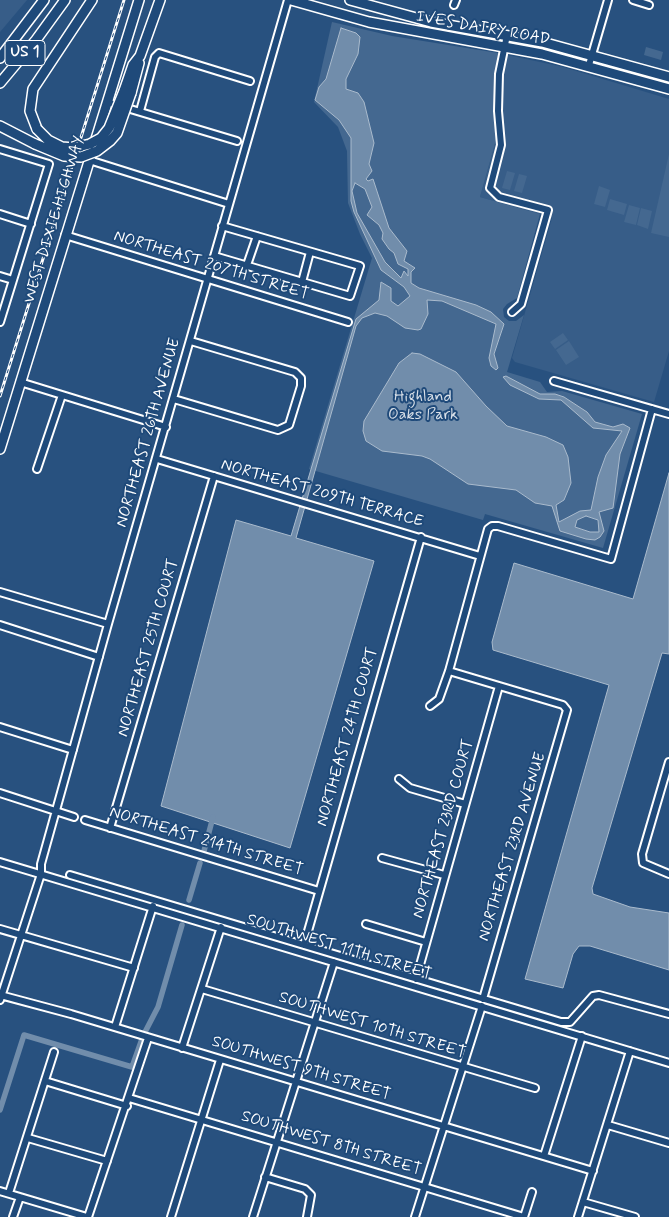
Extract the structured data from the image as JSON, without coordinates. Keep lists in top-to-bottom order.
{
  "streets": {
    "main road": ["IVES DAIRY ROAD", "US 1", "WEST DIXIE HIGHWAY"],
    "street": [
      "NORTHEAST 207TH STREET",
      "NORTHEAST 26TH AVENUE",
      "NORTHEAST 209TH TERRACE",
      "NORTHEAST 25TH COURT",
      "NORTHEAST 24TH COURT",
      "NORTHEAST 23RD COURT",
      "NORTHEAST 214TH STREET",
      "NORTHEAST 23RD AVENUE",
      "SOUTHWEST 11TH STREET",
      "SOUTHWEST 10TH STREET",
      "SOUTHWEST 9TH STREET",
      "SOUTHWEST 8TH STREET"
    ]
  },
  "crossings": [
    ["IVES DAIRY ROAD", "NORTHEAST 26TH AVENUE"],
    ["WEST DIXIE HIGHWAY", "NORTHEAST 207TH STREET"],
    ["NORTHEAST 207TH STREET", "NORTHEAST 26TH AVENUE"],
    ["NORTHEAST 26TH AVENUE", "NORTHEAST 209TH TERRACE"],
    ["NORTHEAST 26TH AVENUE", "SOUTHWEST 11TH STREET"],
    ["NORTHEAST 26TH AVENUE", "SOUTHWEST 9TH STREET"],
    ["NORTHEAST 209TH TERRACE", "NORTHEAST 25TH COURT"],
    ["NORTHEAST 209TH TERRACE", "NORTHEAST 24TH COURT"],
    ["NORTHEAST 25TH COURT", "NORTHEAST 214TH STREET"],
    ["NORTHEAST 24TH COURT", "NORTHEAST 214TH STREET"],
    ["NORTHEAST 23RD COURT", "NORTHEAST 23RD AVENUE"],
    ["NORTHEAST 23RD AVENUE", "SOUTHWEST 11TH STREET"],
    ["NORTHEAST 23RD AVENUE", "SOUTHWEST 10TH STREET"],
    ["NORTHEAST 23RD AVENUE", "SOUTHWEST 9TH STREET"],
    ["NORTHEAST 23RD AVENUE", "SOUTHWEST 8TH STREET"]
  ],
  "parks": ["Highland Oaks Park"]
}
